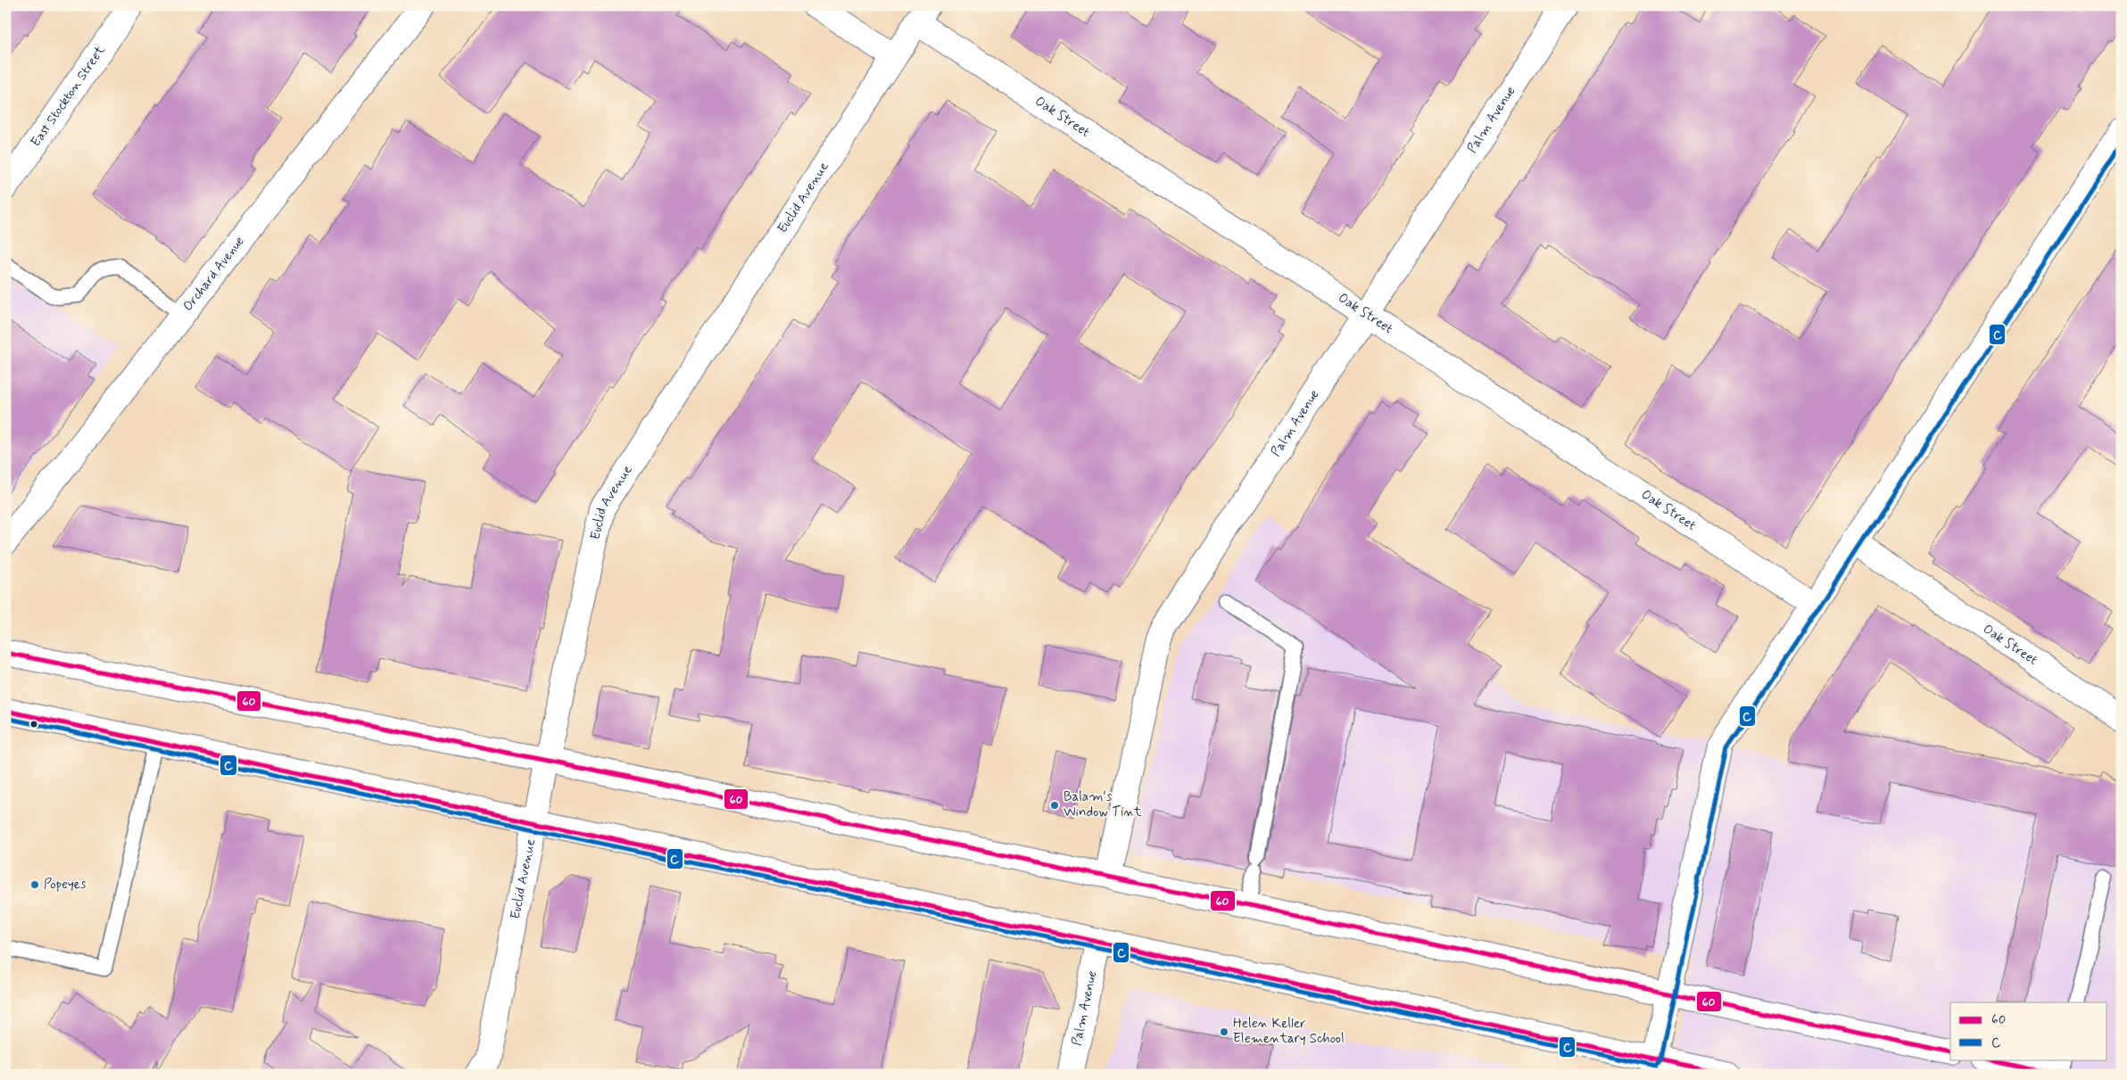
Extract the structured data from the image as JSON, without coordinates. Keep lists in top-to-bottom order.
{
  "streets": {
    "street": [
      "East Stockton Street",
      "Oak Street",
      "Palm Avenue",
      "Euclid Avenue",
      "Orchard Avenue"
    ]
  },
  "crossings": [
    ["Oak Street", "Palm Avenue"],
    ["Oak Street", "Euclid Avenue"]
  ],
  "places": ["Balam's Window Tint", "Popeyes", "Helen Keller Elementary School"],
  "lines": ["transit line C", "transit line 60"],
  "legend": ["60", "C"]
}
